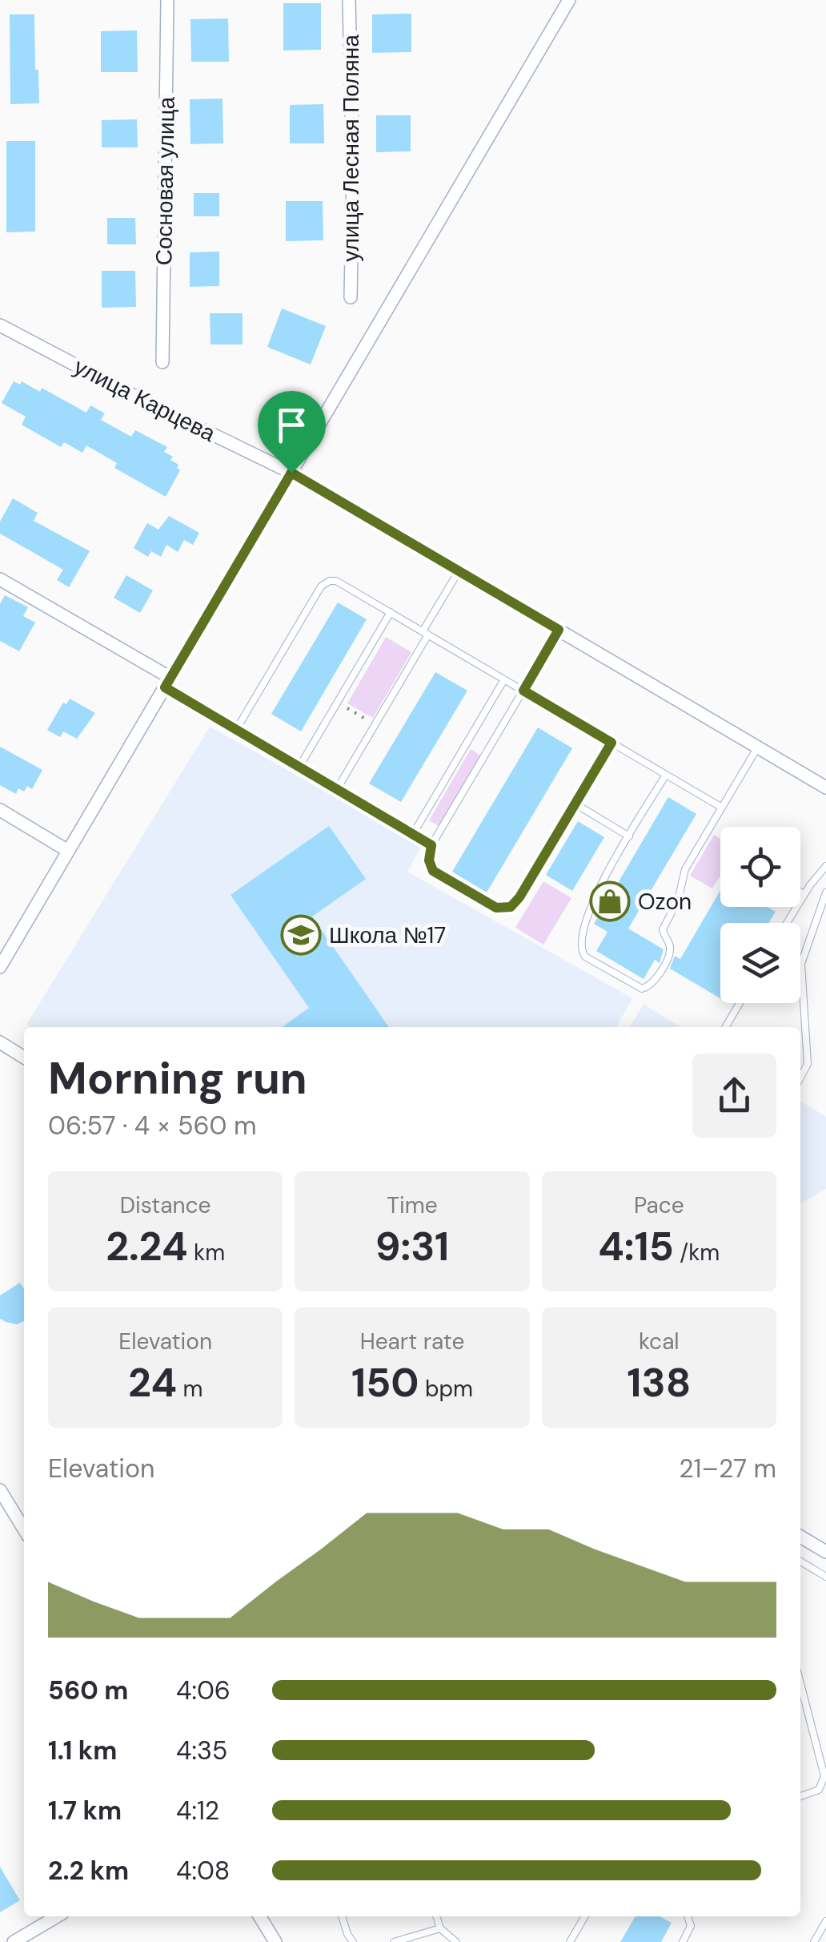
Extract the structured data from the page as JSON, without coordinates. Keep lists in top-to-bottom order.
{
  "streets": {
    "street": ["улица Лесная Поляна", "Сосновая улица", "улица Карцева"]
  },
  "places": {
    "shop": ["Ozon"],
    "school or university": ["Школа №17"]
  },
  "page": {
    "heading": ["Morning run", "06:57 · 4 × 560 m"],
    "stats": [
      ["Distance", "2.24 km"],
      ["Time", "9:31"],
      ["Pace", "4:15 /km"],
      ["Elevation", "24 m"],
      ["Heart rate", "150 bpm"],
      ["kcal", "138"]
    ],
    "chart": ["Elevation", "21–27 m"],
    "list": [
      {
        "name": "560 m",
        "note": "4:06"
      },
      {
        "name": "1.1 km",
        "note": "4:35"
      },
      {
        "name": "1.7 km",
        "note": "4:12"
      },
      {
        "name": "2.2 km",
        "note": "4:08"
      }
    ]
  }
}
